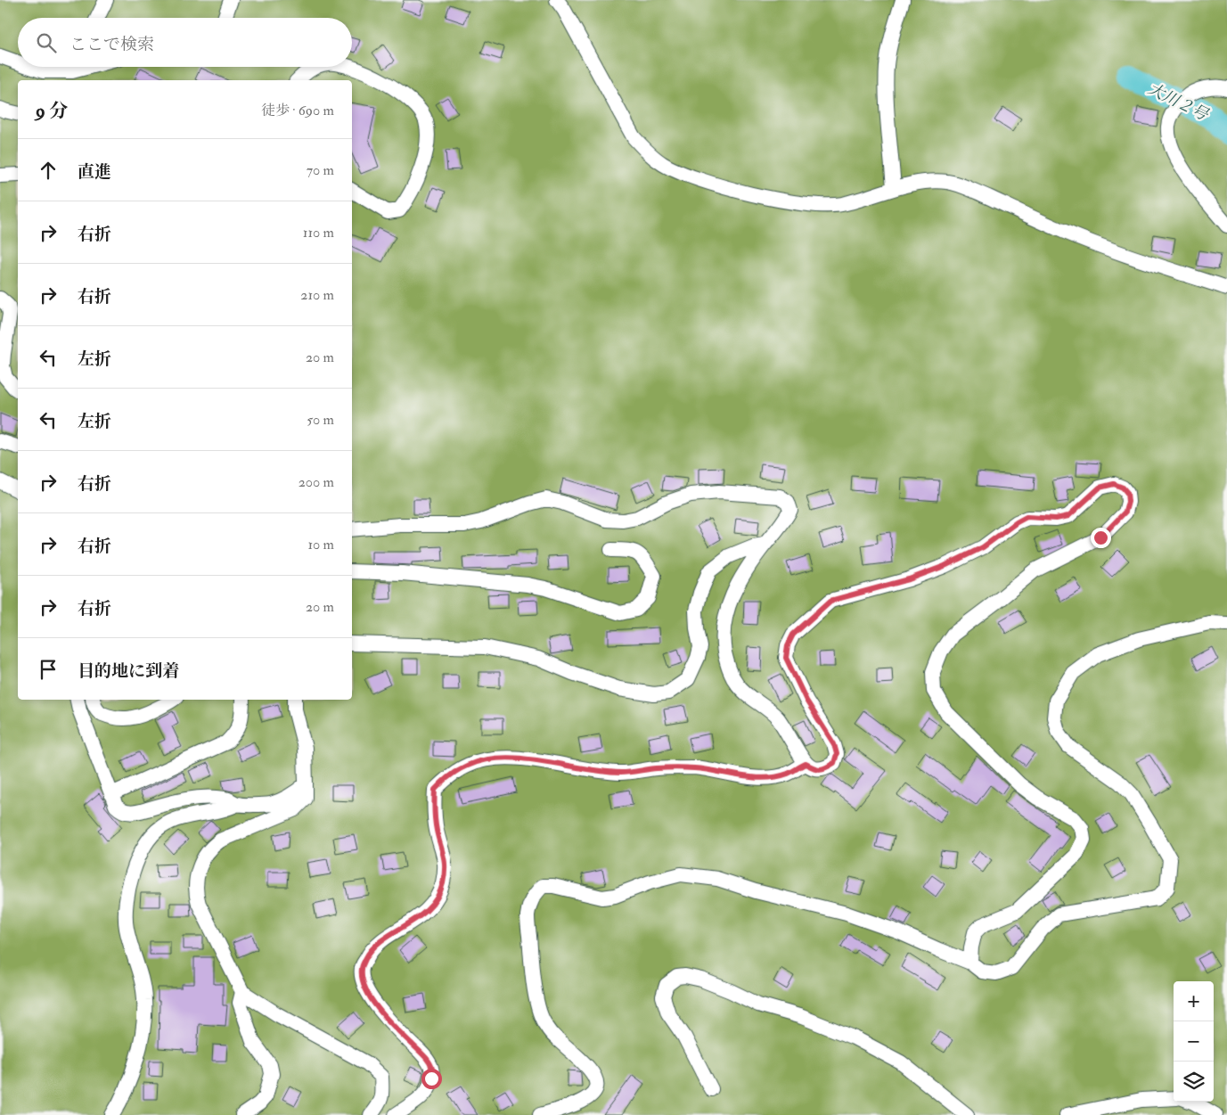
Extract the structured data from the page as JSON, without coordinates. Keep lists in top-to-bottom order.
{
  "water": ["大川２号"],
  "page": {
    "search": "ここで検索",
    "heading": ["9 分", "徒歩 · 690 m"],
    "list": [
      ["直進", "70 m"],
      ["右折", "110 m"],
      ["右折", "210 m"],
      ["左折", "20 m"],
      ["左折", "50 m"],
      ["右折", "200 m"],
      ["右折", "10 m"],
      ["右折", "20 m"],
      "目的地に到着"
    ],
    "map_buttons": ["+", "−"]
  }
}
